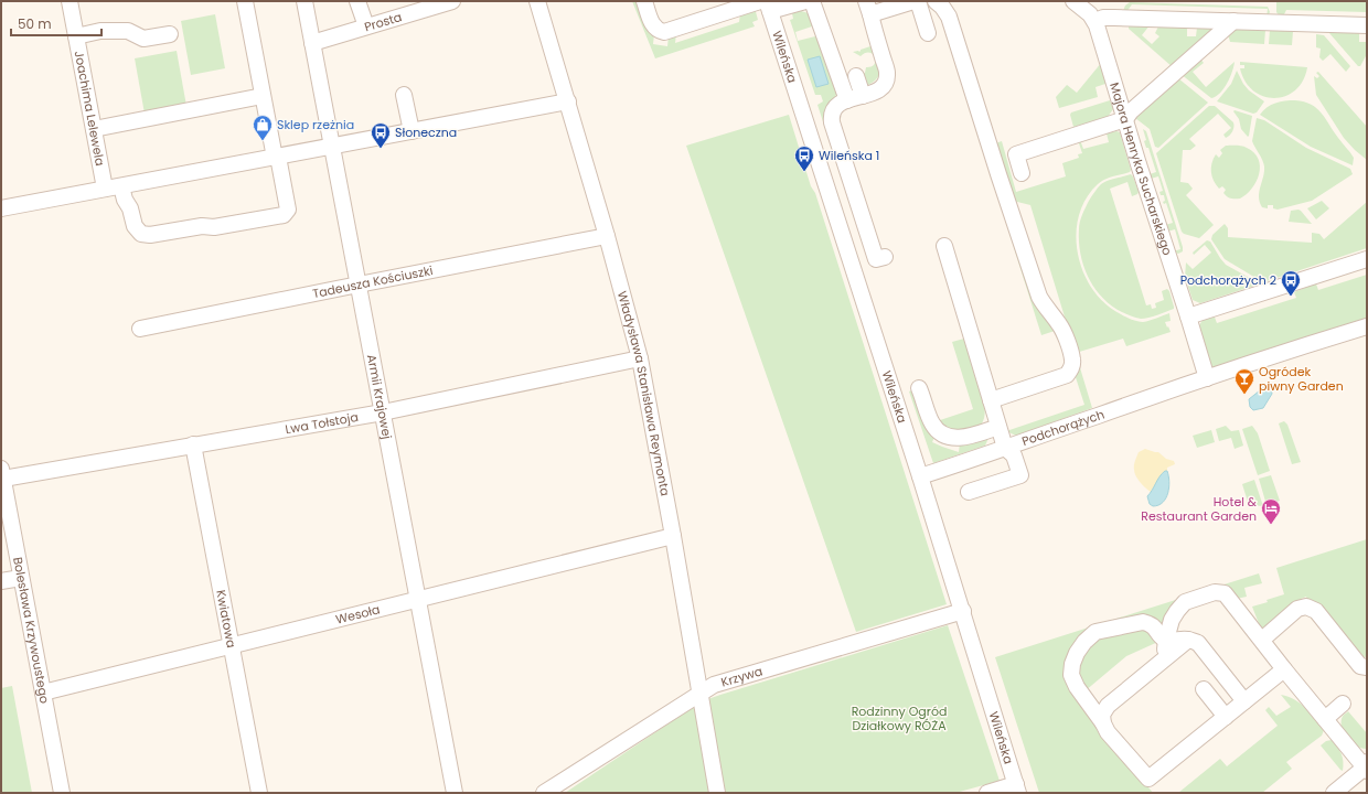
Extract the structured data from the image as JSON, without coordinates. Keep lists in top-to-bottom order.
{
  "streets": {
    "street": [
      "Prosta",
      "Wileńska",
      "Joachima Lelewela",
      "Majora Henryka Sucharskiego",
      "Tadeusza Kościuszki",
      "Władysława Stanisława Reymonta",
      "Armii Krajowej",
      "Lwa Tołstoja",
      "Podchorążych",
      "Wesoła",
      "Kwiatowa",
      "Bolesława Krzywoustego",
      "Krzywa"
    ]
  },
  "crossings": [
    ["Prosta", "Armii Krajowej"],
    ["Wileńska", "Podchorążych"],
    ["Wileńska", "Krzywa"],
    ["Tadeusza Kościuszki", "Władysława Stanisława Reymonta"],
    ["Tadeusza Kościuszki", "Armii Krajowej"],
    ["Władysława Stanisława Reymonta", "Lwa Tołstoja"],
    ["Władysława Stanisława Reymonta", "Wesoła"],
    ["Władysława Stanisława Reymonta", "Krzywa"],
    ["Armii Krajowej", "Lwa Tołstoja"],
    ["Armii Krajowej", "Wesoła"],
    ["Lwa Tołstoja", "Kwiatowa"],
    ["Lwa Tołstoja", "Bolesława Krzywoustego"],
    ["Wesoła", "Kwiatowa"],
    ["Wesoła", "Bolesława Krzywoustego"]
  ],
  "parks": ["Rodzinny Ogród Działkowy RÓŻA"],
  "places": {
    "shop": ["Sklep rzeżnia"],
    "bus stop": ["Słoneczna", "Wileńska 1", "Podchorążych 2"],
    "bar": ["Ogródek piwny Garden"],
    "hotel": ["Hotel & Restaurant Garden"]
  },
  "scale_bar": "50 m"
}
